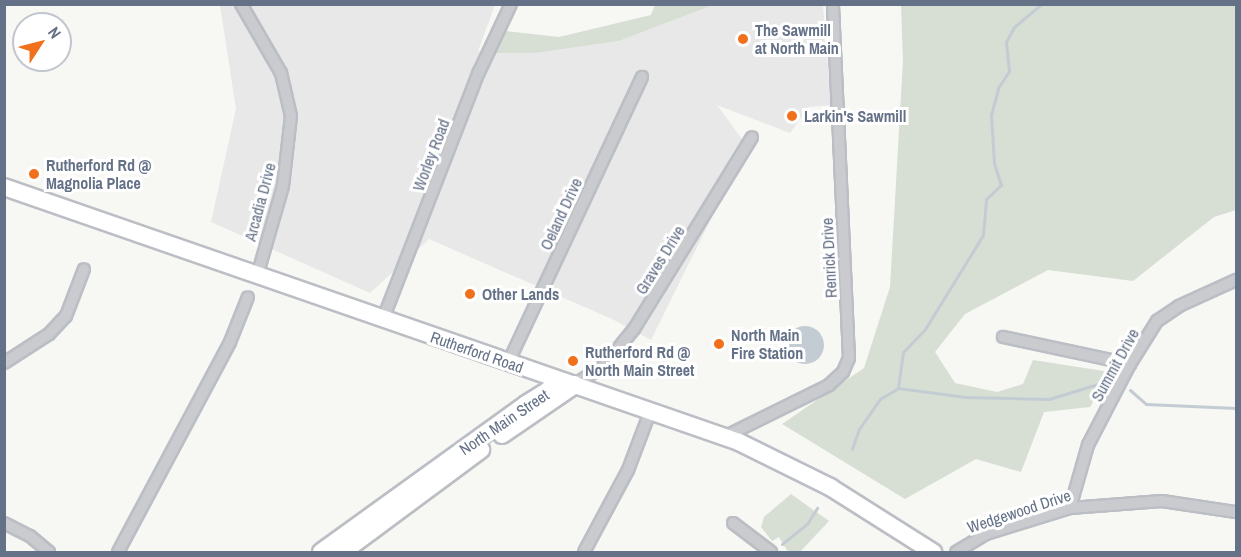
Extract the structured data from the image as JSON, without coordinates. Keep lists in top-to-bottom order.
{
  "streets": {
    "street": [
      "Worley Road",
      "Arcadia Drive",
      "Oeland Drive",
      "Renrick Drive",
      "Graves Drive",
      "Rutherford Road",
      "Summit Drive",
      "North Main Street",
      "Wedgewood Drive"
    ]
  },
  "crossings": [
    ["Worley Road", "Rutherford Road"],
    ["Arcadia Drive", "Rutherford Road"],
    ["Oeland Drive", "Rutherford Road"],
    ["Renrick Drive", "Rutherford Road"],
    ["Graves Drive", "Rutherford Road"],
    ["Graves Drive", "North Main Street"],
    ["Rutherford Road", "North Main Street"],
    ["Summit Drive", "Wedgewood Drive"]
  ],
  "places": [
    "The Sawmill at North Main",
    "Larkin's Sawmill",
    "Rutherford Rd @ Magnolia Place",
    "Other Lands",
    "North Main Fire Station",
    "Rutherford Rd @ North Main Street"
  ],
  "north": "top right"
}
